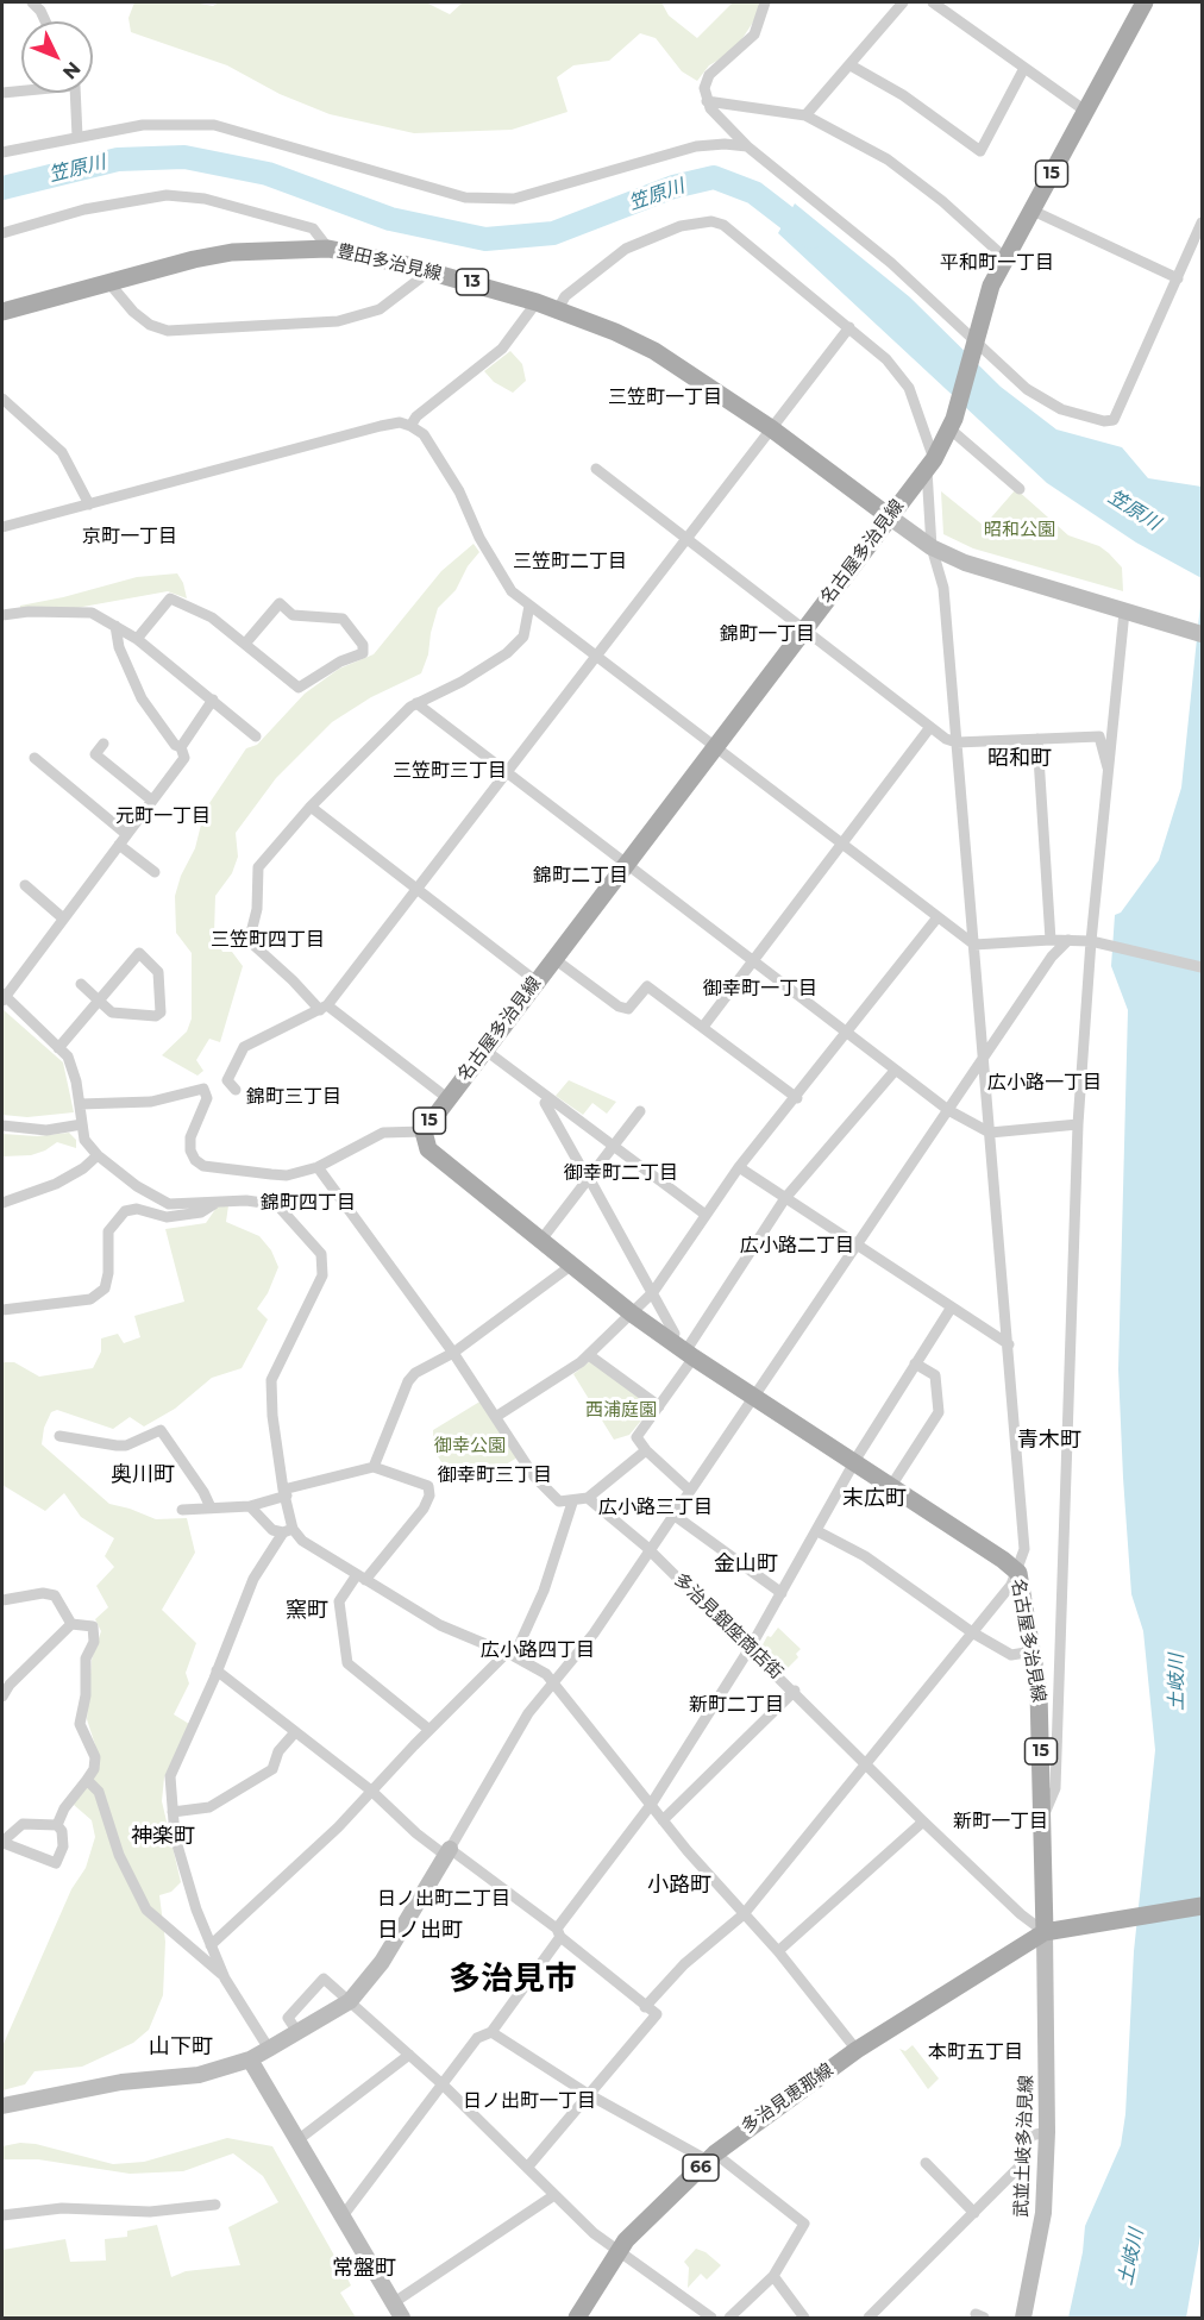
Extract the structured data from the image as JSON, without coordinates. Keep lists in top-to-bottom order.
{
  "streets": {
    "main road": [
      "15",
      "豊田多治見線",
      "13",
      "名古屋多治見線",
      "多治見恵那線",
      "66"
    ],
    "street": ["多治見銀座商店街", "武並土岐多治見線"]
  },
  "crossings": [
    ["豊田多治見線", "名古屋多治見線"],
    ["名古屋多治見線", "多治見銀座商店街"],
    ["名古屋多治見線", "多治見恵那線"],
    ["名古屋多治見線", "武並土岐多治見線"],
    ["多治見銀座商店街", "多治見恵那線"],
    ["多治見銀座商店街", "武並土岐多治見線"],
    ["多治見恵那線", "武並土岐多治見線"]
  ],
  "districts": [
    "平和町一丁目",
    "三笠町一丁目",
    "京町一丁目",
    "三笠町二丁目",
    "錦町一丁目",
    "昭和町",
    "三笠町三丁目",
    "元町一丁目",
    "錦町二丁目",
    "三笠町四丁目",
    "御幸町一丁目",
    "広小路一丁目",
    "錦町三丁目",
    "御幸町二丁目",
    "錦町四丁目",
    "広小路二丁目",
    "青木町",
    "奥川町",
    "御幸町三丁目",
    "末広町",
    "広小路三丁目",
    "金山町",
    "窯町",
    "広小路四丁目",
    "新町二丁目",
    "新町一丁目",
    "神楽町",
    "小路町",
    "日ノ出町二丁目",
    "日ノ出町",
    "多治見市",
    "山下町",
    "本町五丁目",
    "日ノ出町一丁目",
    "常盤町"
  ],
  "water": ["笠原川", "土岐川"],
  "parks": ["昭和公園", "西浦庭園", "御幸公園"],
  "north": "bottom right"
}
